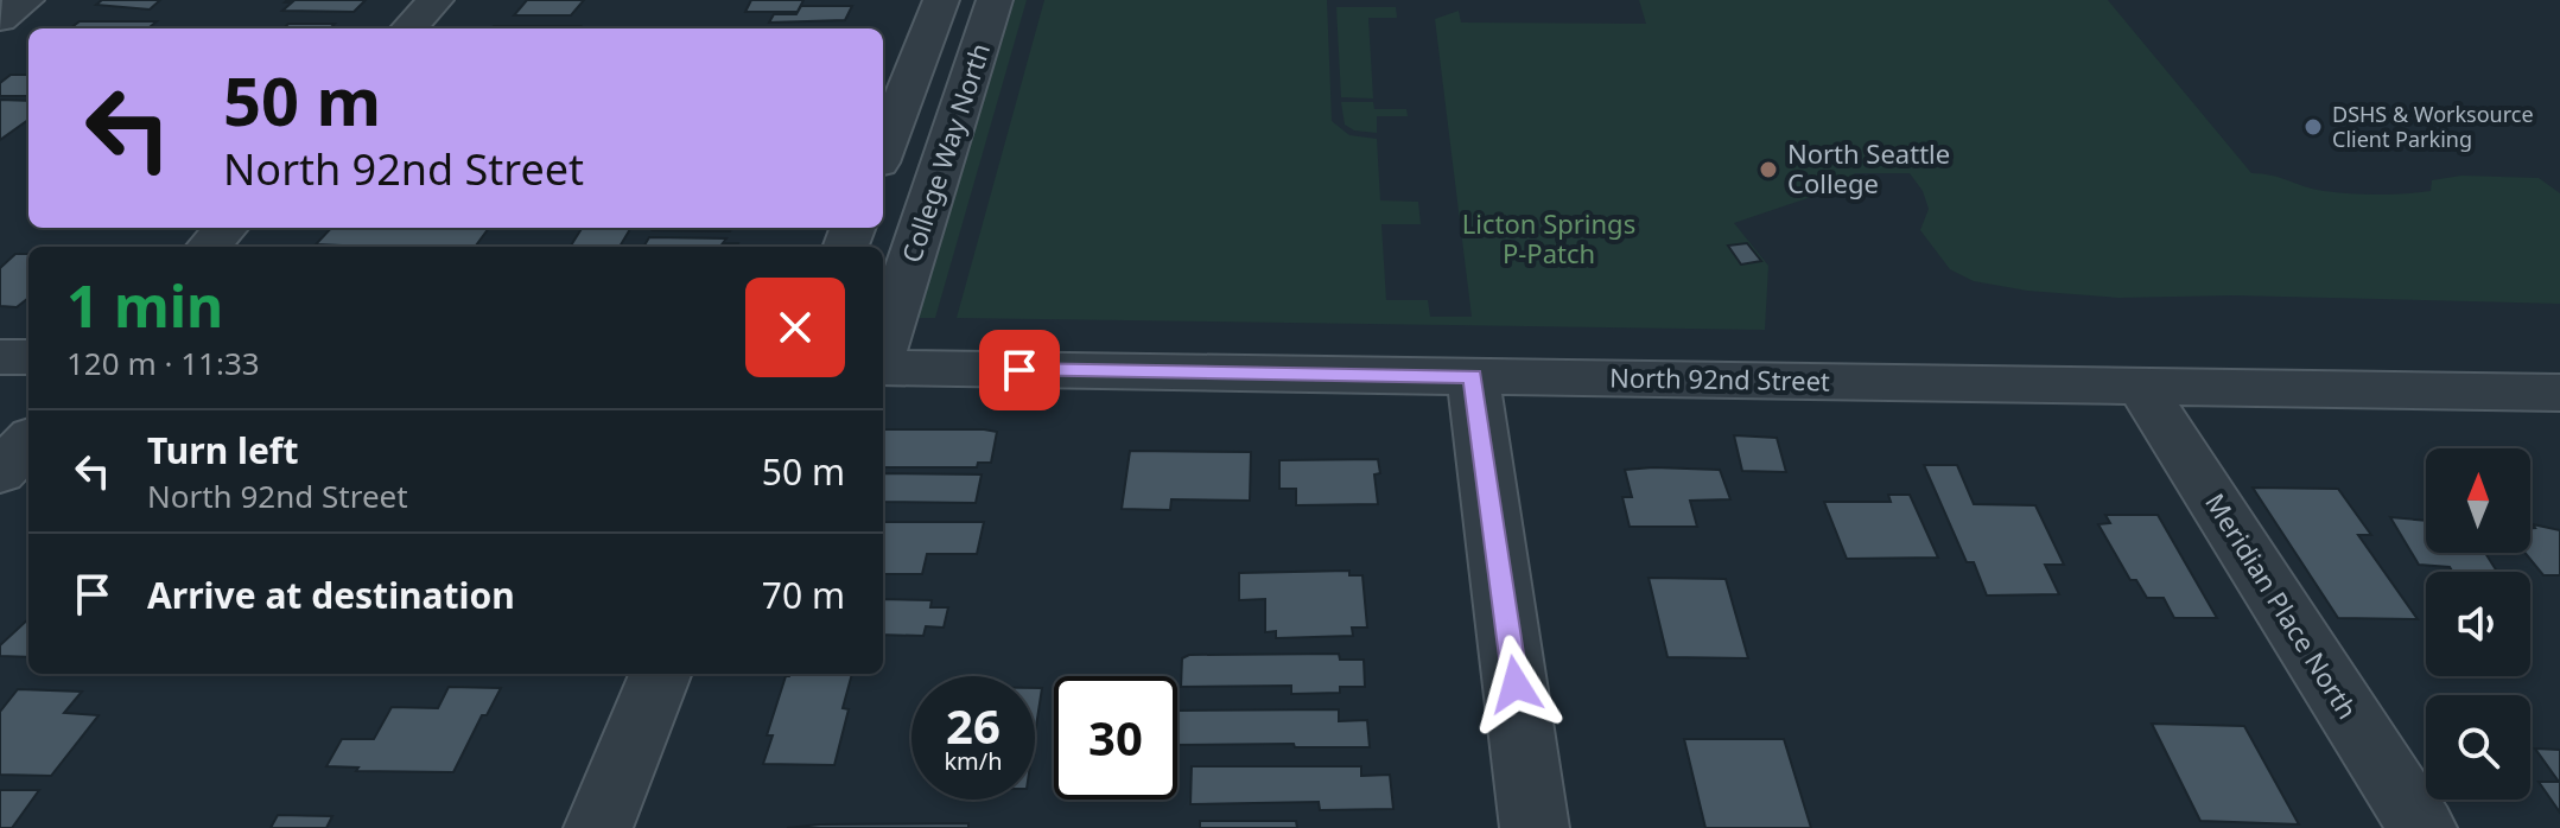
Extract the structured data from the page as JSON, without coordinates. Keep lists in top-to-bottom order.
{
  "streets": {
    "street": ["College Way North", "North 92nd Street", "Meridian Place North"]
  },
  "crossings": [
    ["North 92nd Street", "Meridian Place North"]
  ],
  "parks": ["Licton Springs P-Patch"],
  "places": ["DSHS & Worksource Client Parking", "North Seattle College"],
  "north": "top",
  "page": {
    "turn": ["50 m", "North 92nd Street"],
    "heading": ["1 min", "120 m · 11:33"],
    "list": [
      {
        "name": "Turn left",
        "note": "North 92nd Street",
        "value": "50 m"
      },
      {
        "name": "Arrive at destination",
        "value": "70 m"
      }
    ],
    "speed": "26 km/h",
    "limit": "30"
  }
}
